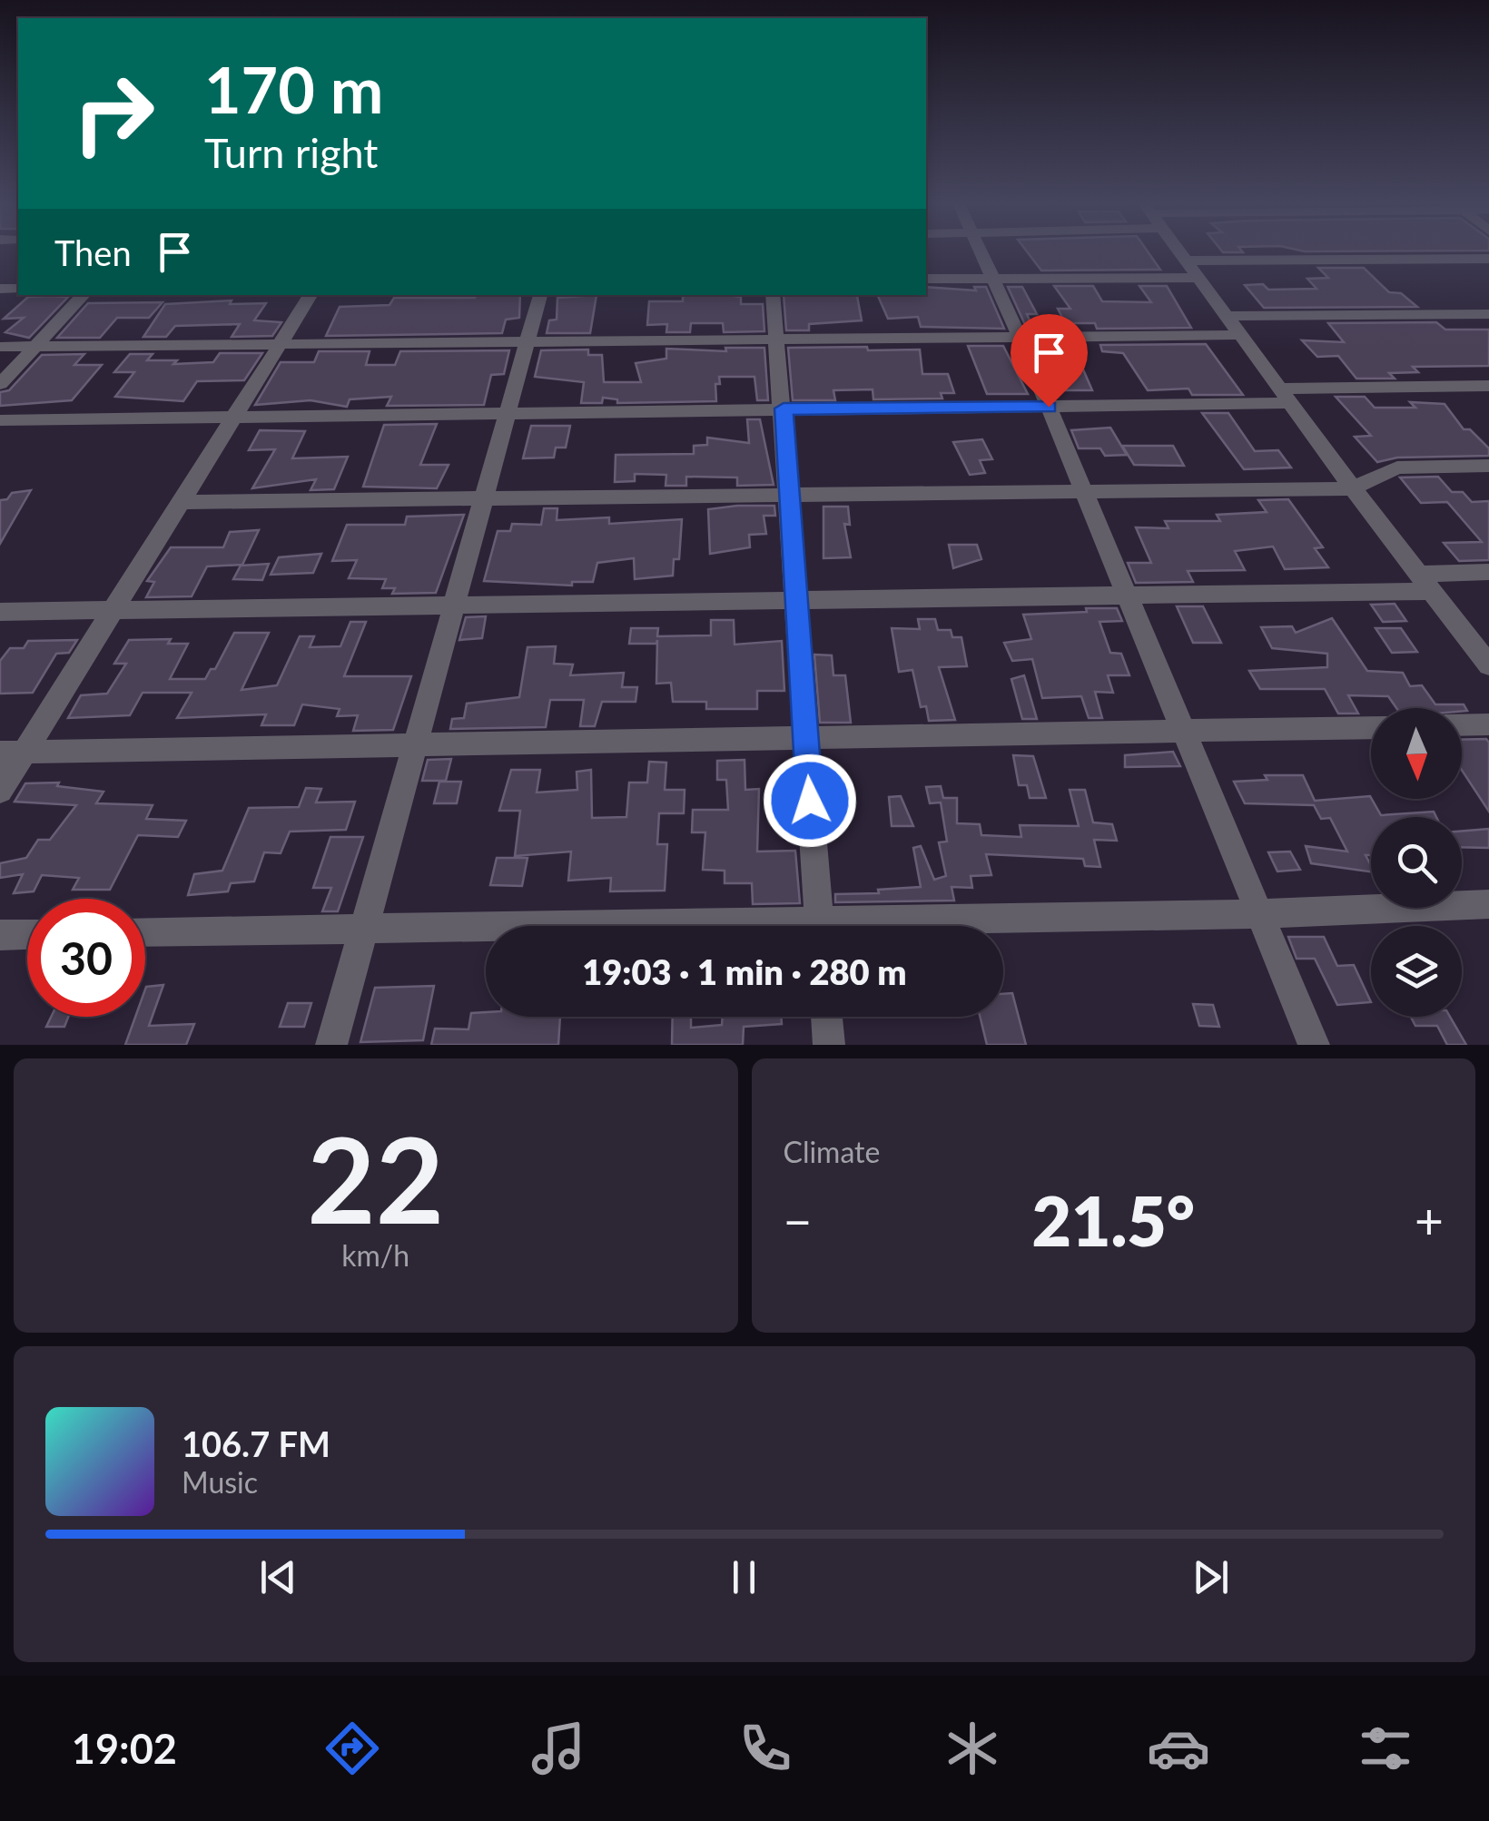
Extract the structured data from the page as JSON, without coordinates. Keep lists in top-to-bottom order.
{
  "north": "bottom",
  "page": {
    "turn": ["170 m", "Turn right"],
    "then": "Then",
    "limit": "30",
    "trip": "19:03 · 1 min · 280 m",
    "tile": [
      ["22", "km/h"],
      "Climate"
    ],
    "heat": ["−", "21.5°", "+"],
    "song": ["106.7 FM", "Music"],
    "tabs": "19:02"
  }
}
